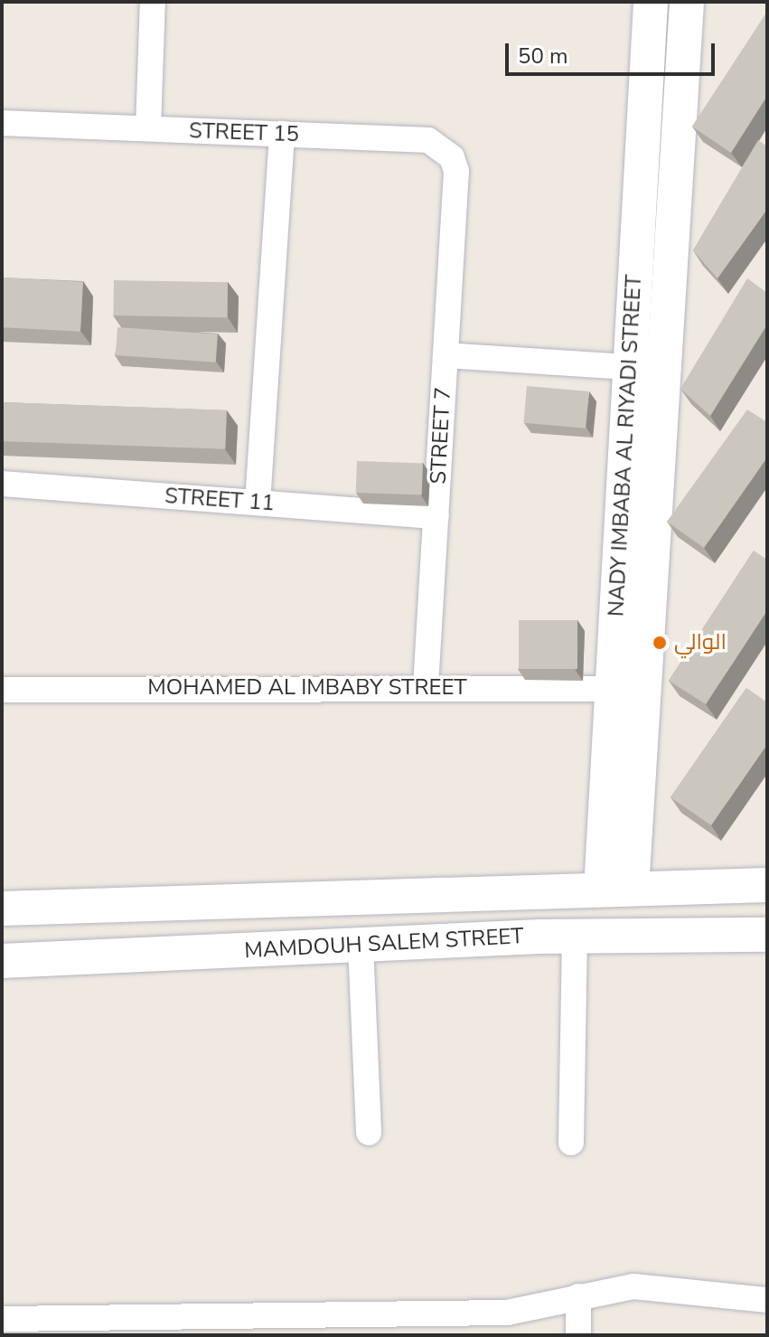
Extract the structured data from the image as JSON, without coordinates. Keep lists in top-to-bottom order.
{
  "streets": {
    "main road": ["NADY IMBABA AL RIYADI STREET", "MAMDOUH SALEM STREET"],
    "street": [
      "STREET 15",
      "STREET 7",
      "STREET 11",
      "MOHAMED AL IMBABY STREET"
    ]
  },
  "crossings": [
    ["STREET 15", "STREET 7"],
    ["STREET 7", "STREET 11"],
    ["STREET 7", "MOHAMED AL IMBABY STREET"],
    ["NADY IMBABA AL RIYADI STREET", "MOHAMED AL IMBABY STREET"],
    ["NADY IMBABA AL RIYADI STREET", "MAMDOUH SALEM STREET"]
  ],
  "places": ["الوالي"],
  "scale_bar": "50 m"
}
